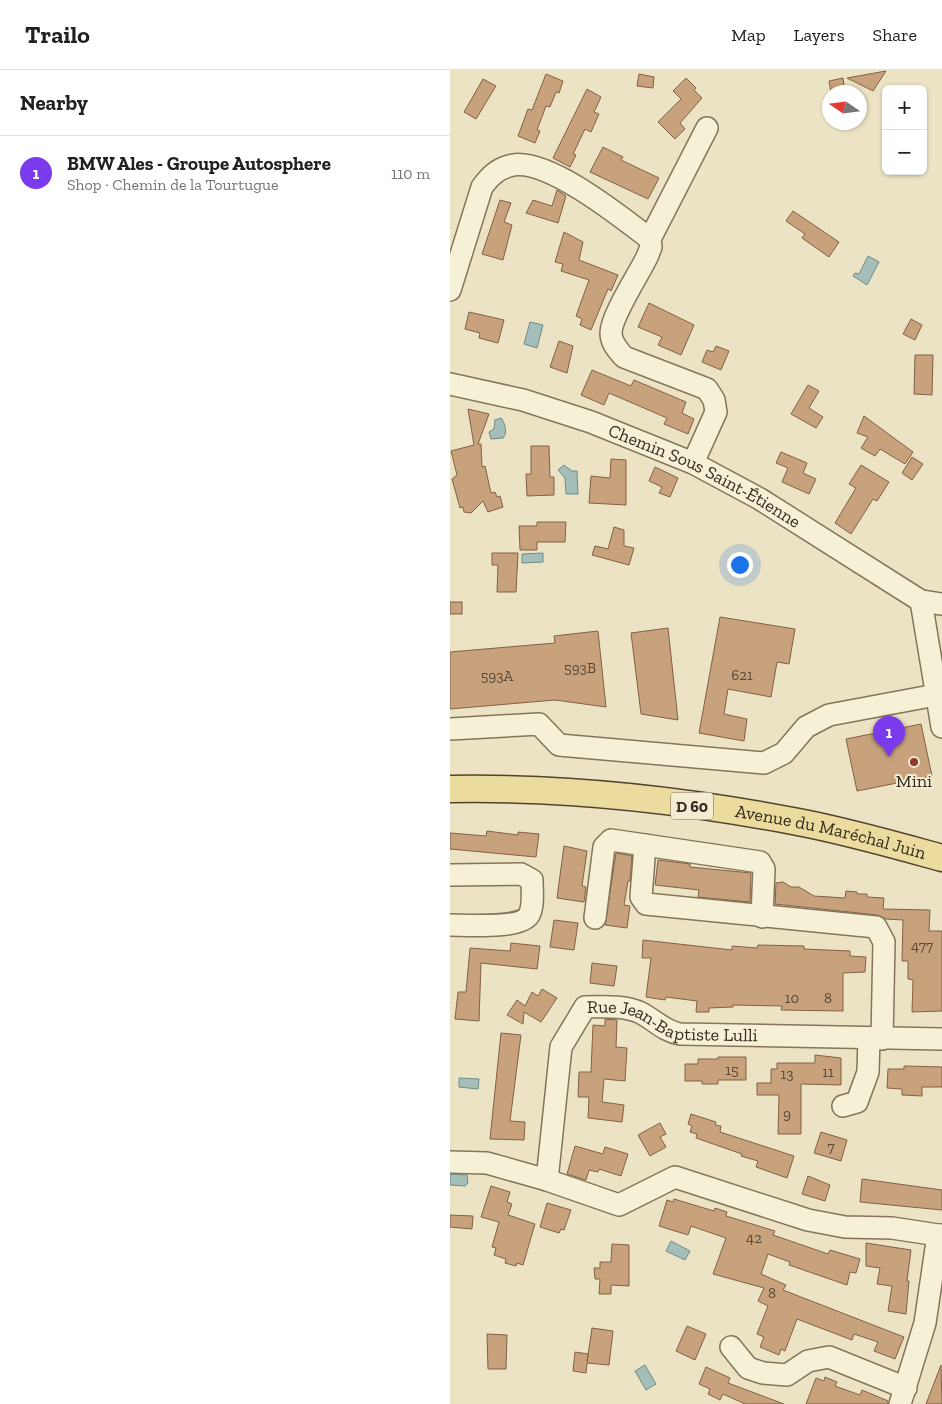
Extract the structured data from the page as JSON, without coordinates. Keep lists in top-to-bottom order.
{
  "streets": {
    "main road": ["D 60", "Avenue du Maréchal Juin"],
    "street": ["Chemin Sous Saint-Étienne", "Rue Jean-Baptiste Lulli"]
  },
  "places": ["Mini"],
  "house_numbers": [
    "593B",
    "621",
    "593A",
    "477",
    "10",
    "8",
    "15",
    "11",
    "13",
    "9",
    "7",
    "42",
    "8"
  ],
  "north": "left",
  "page": {
    "header": "Trailo",
    "nav": ["Map", "Layers", "Share"],
    "heading": "Nearby",
    "map_buttons": ["+", "−"],
    "list": [
      {
        "mark": "1",
        "name": "BMW Ales - Groupe Autosphere",
        "note": "Shop · Chemin de la Tourtugue",
        "value": "110 m"
      }
    ],
    "pins": "1"
  }
}
